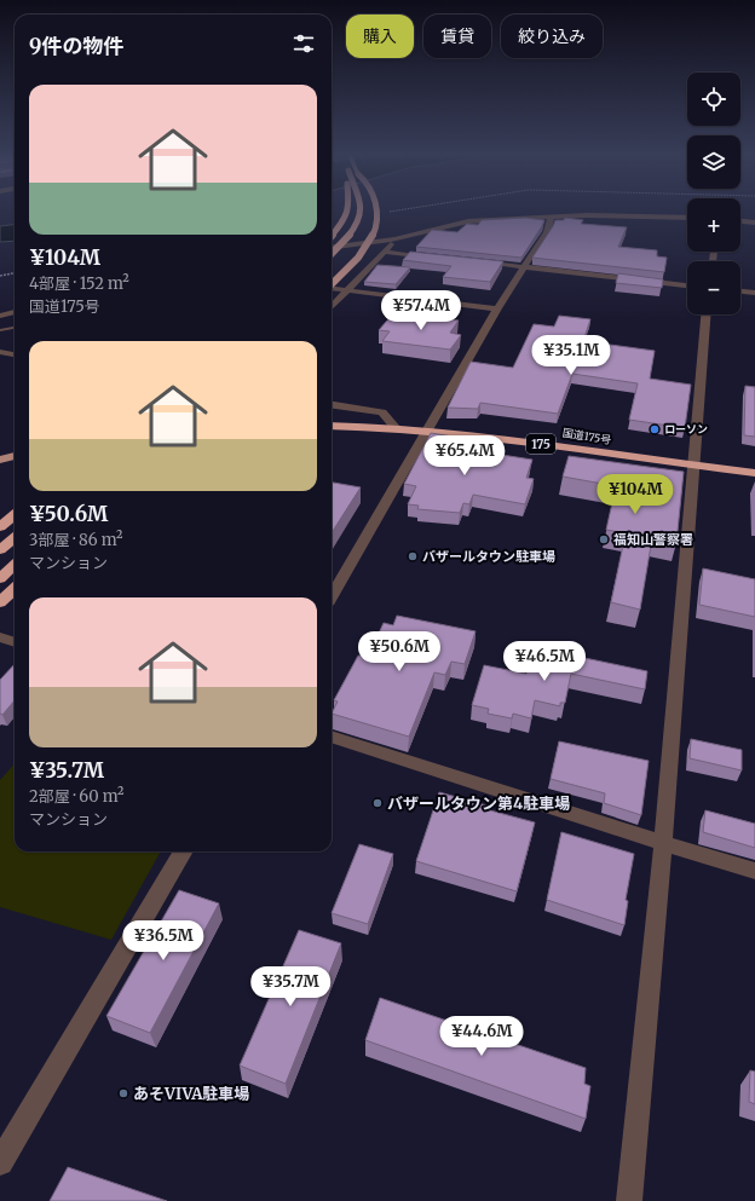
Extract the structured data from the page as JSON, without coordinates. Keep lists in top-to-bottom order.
{
  "streets": {
    "highway": ["国道175号", "175"]
  },
  "places": [
    "ローソン",
    "福知山警察署",
    "バザールタウン駐車場",
    "バザールタウン第4駐車場",
    "あそVIVA駐車場"
  ],
  "page": {
    "chip": ["購入", "賃貸", "絞り込み"],
    "heading": "9件の物件",
    "map_buttons": ["+", "−"],
    "list": [
      {
        "name": "¥104M",
        "note": "4部屋 · 152 m² · 国道175号"
      },
      {
        "name": "¥50.6M",
        "note": "3部屋 · 86 m² · マンション"
      },
      {
        "name": "¥35.7M",
        "note": "2部屋 · 60 m² · マンション"
      }
    ],
    "price": [
      "¥57.4M",
      "¥35.1M",
      "¥65.4M",
      "¥104M",
      "¥50.6M",
      "¥46.5M",
      "¥36.5M",
      "¥35.7M",
      "¥44.6M"
    ]
  }
}
